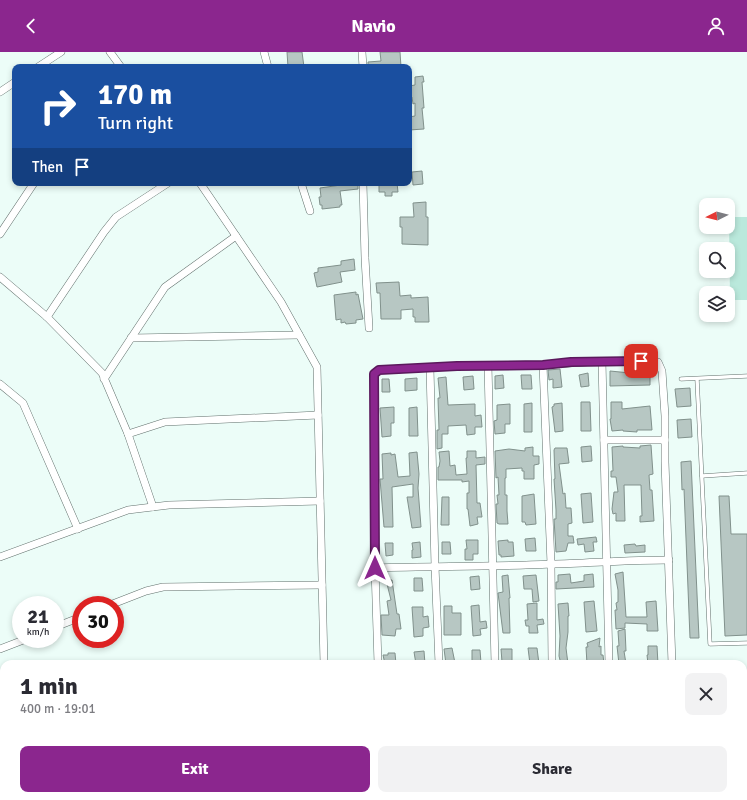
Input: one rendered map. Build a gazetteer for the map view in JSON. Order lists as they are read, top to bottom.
{
  "north": "left",
  "page": {
    "header": "Navio",
    "turn": ["170 m", "Turn right"],
    "then": "Then",
    "speed": "21 km/h",
    "limit": "30",
    "heading": ["1 min", "400 m · 19:01"],
    "buttons": ["Exit", "Share"]
  }
}
